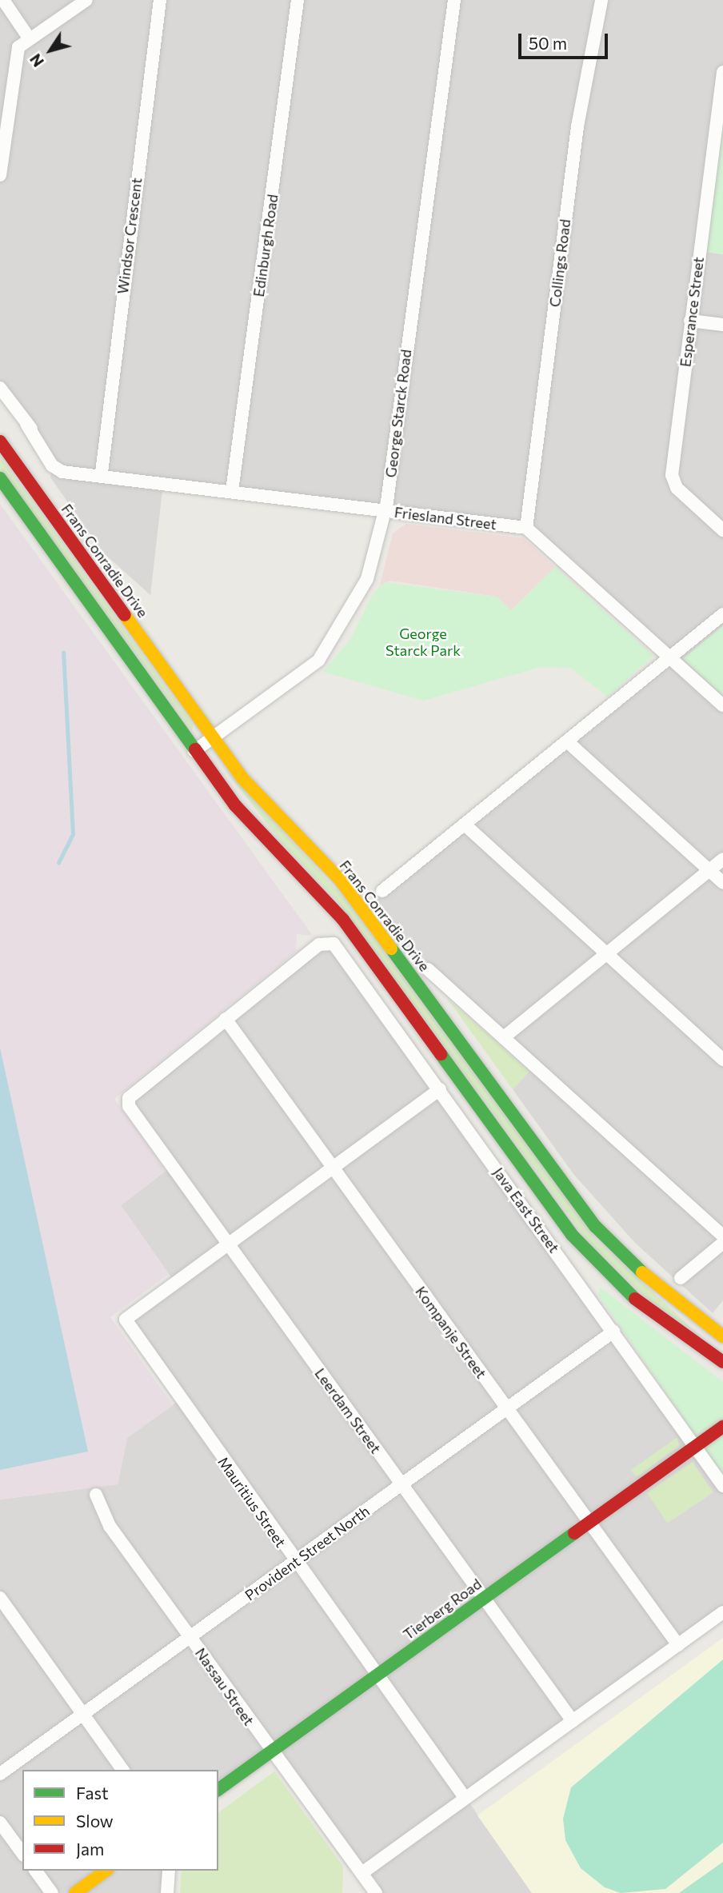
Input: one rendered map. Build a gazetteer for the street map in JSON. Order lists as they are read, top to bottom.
{
  "streets": {
    "main road": ["Frans Conradie Drive", "Tierberg Road"],
    "street": [
      "Windsor Crescent",
      "Edinburgh Road",
      "Collings Road",
      "Esperance Street",
      "George Starck Road",
      "Friesland Street",
      "Java East Street",
      "Kompanje Street",
      "Leerdam Street",
      "Mauritius Street",
      "Provident Street North",
      "Nassau Street"
    ]
  },
  "crossings": [
    ["Windsor Crescent", "Friesland Street"],
    ["Edinburgh Road", "Friesland Street"],
    ["Collings Road", "Friesland Street"],
    ["George Starck Road", "Friesland Street"],
    ["George Starck Road", "Frans Conradie Drive"],
    ["Java East Street", "Kompanje Street"],
    ["Java East Street", "Leerdam Street"],
    ["Java East Street", "Provident Street North"],
    ["Java East Street", "Tierberg Road"],
    ["Kompanje Street", "Leerdam Street"],
    ["Kompanje Street", "Provident Street North"],
    ["Kompanje Street", "Tierberg Road"],
    ["Leerdam Street", "Mauritius Street"],
    ["Leerdam Street", "Provident Street North"],
    ["Leerdam Street", "Tierberg Road"],
    ["Mauritius Street", "Provident Street North"],
    ["Mauritius Street", "Tierberg Road"],
    ["Provident Street North", "Nassau Street"],
    ["Tierberg Road", "Nassau Street"]
  ],
  "parks": ["George Starck Park"],
  "legend": ["Fast", "Slow", "Jam"],
  "scale_bar": "50 m",
  "north": "bottom left"
}
